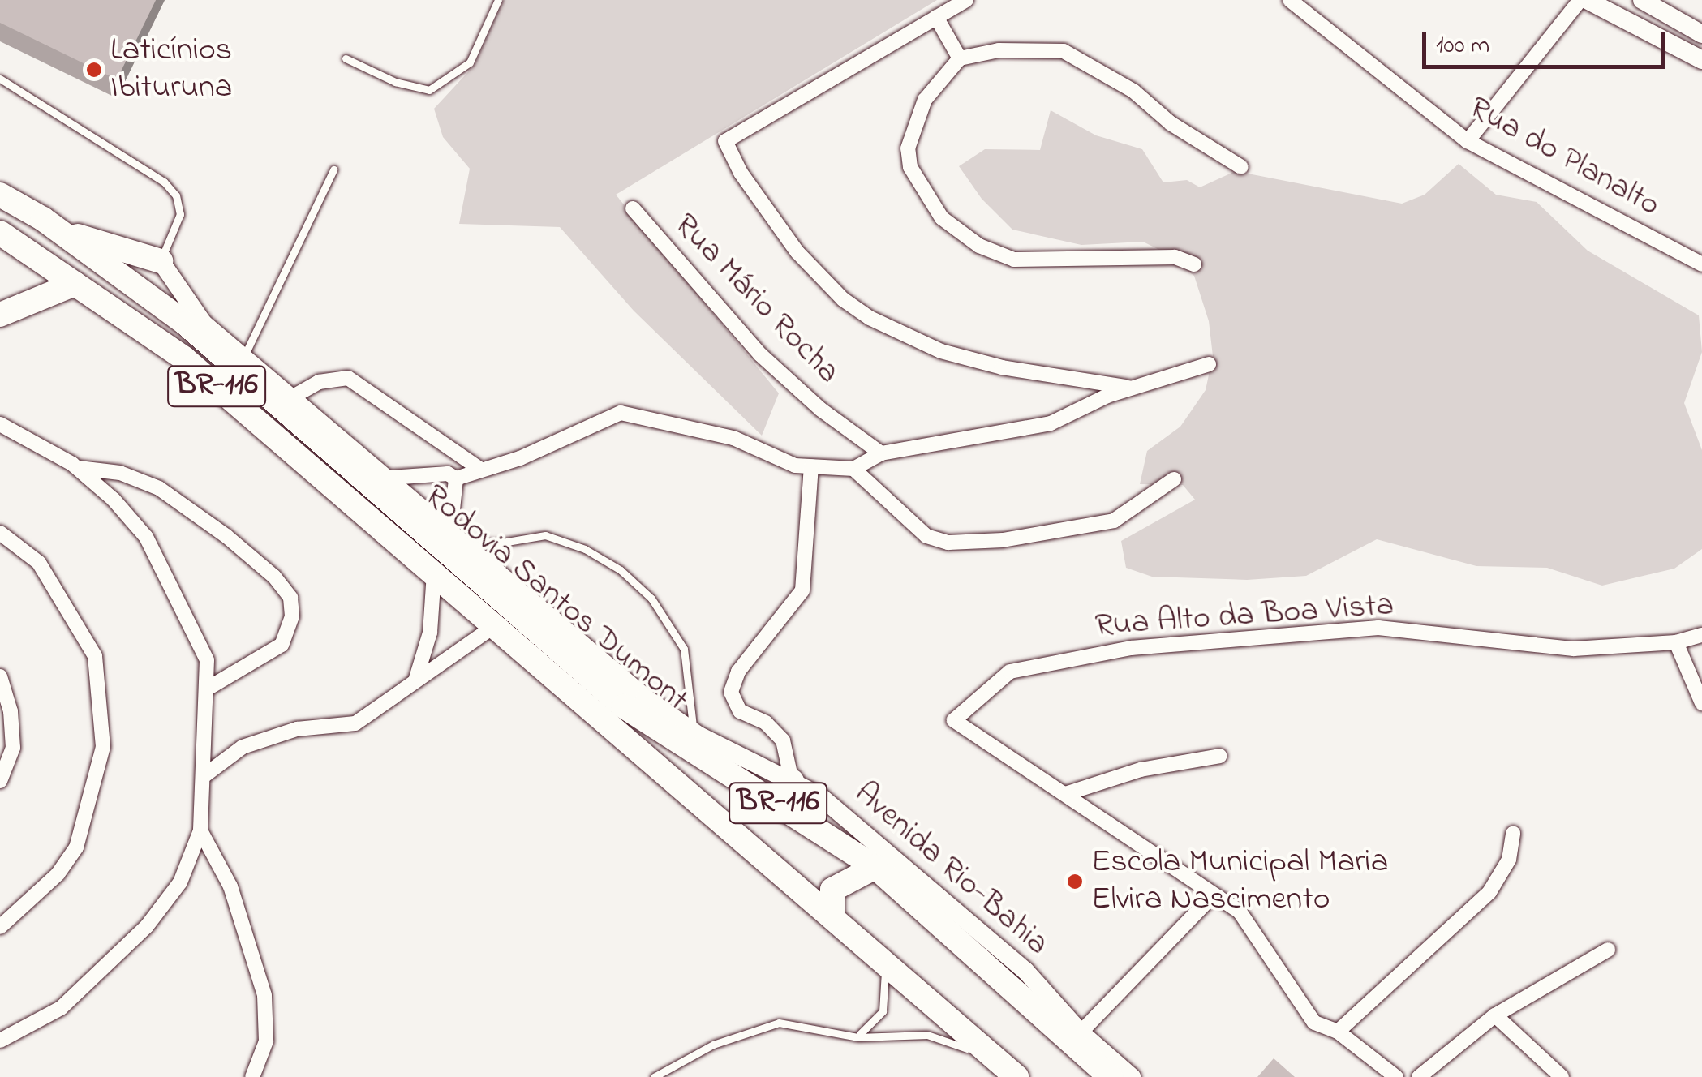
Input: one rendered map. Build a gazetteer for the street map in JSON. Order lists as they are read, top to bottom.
{
  "streets": {
    "highway": ["BR-116", "Rodovia Santos Dumont"],
    "street": [
      "Rua do Planalto",
      "Rua Mário Rocha",
      "Rua Alto da Boa Vista",
      "Avenida Rio-Bahia"
    ]
  },
  "crossings": [
    ["Rodovia Santos Dumont", "Avenida Rio-Bahia"]
  ],
  "places": ["Laticínios Ibituruna", "Escola Municipal Maria Elvira Nascimento"],
  "scale_bar": "100 m"
}
